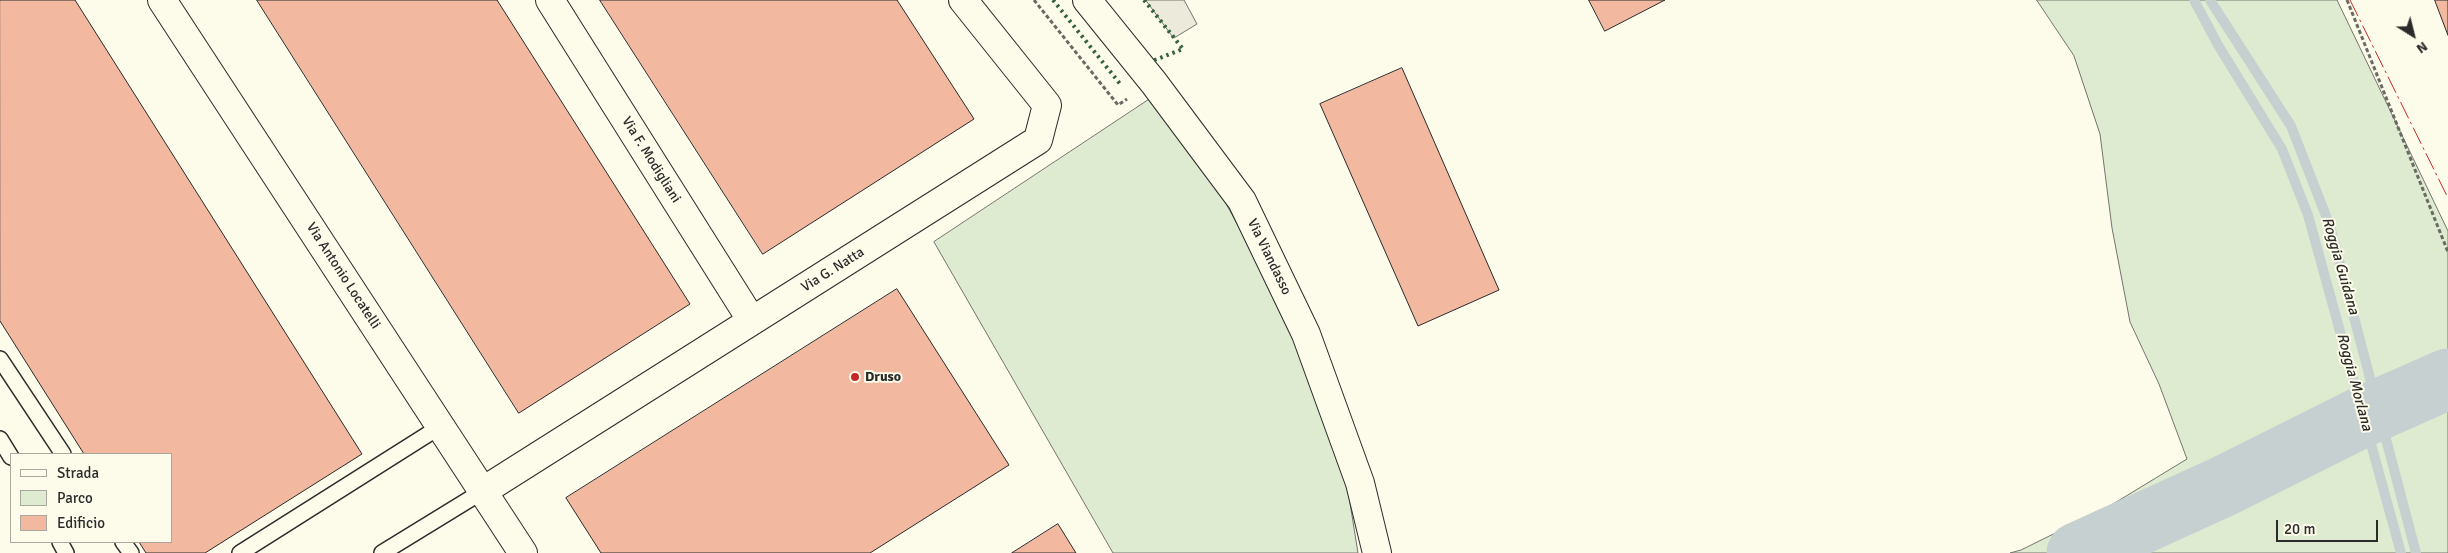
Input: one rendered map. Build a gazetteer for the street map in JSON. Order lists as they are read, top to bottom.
{
  "streets": {
    "street": [
      "Via F. Modigliani",
      "Via Viandasso",
      "Via G. Natta",
      "Via Antonio Locatelli"
    ]
  },
  "crossings": [
    ["Via F. Modigliani", "Via G. Natta"],
    ["Via G. Natta", "Via Antonio Locatelli"]
  ],
  "water": ["Roggia Guidana", "Roggia Morlana"],
  "places": ["Druso"],
  "legend": ["Strada", "Parco", "Edificio"],
  "scale_bar": "20 m",
  "north": "bottom right"
}
